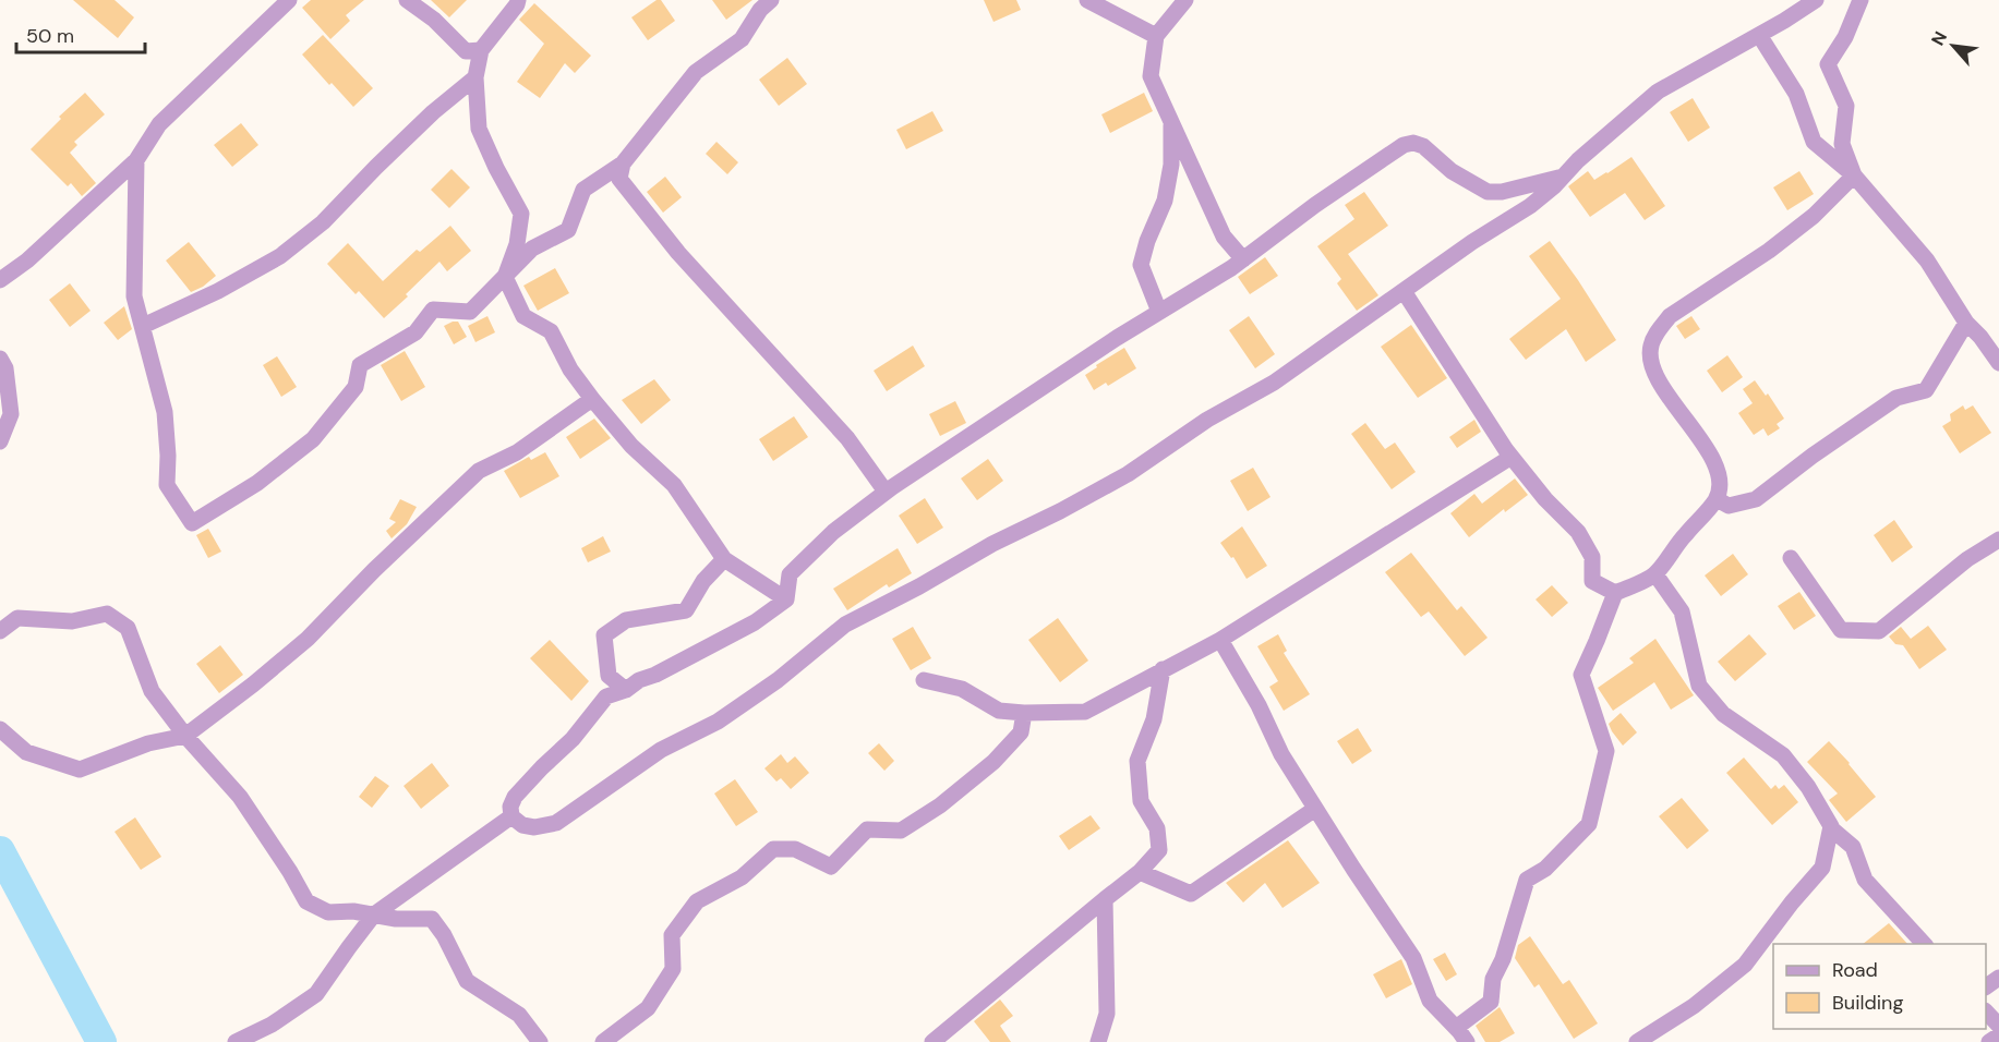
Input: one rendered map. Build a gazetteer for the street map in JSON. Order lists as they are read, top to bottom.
{
  "legend": ["Road", "Building"],
  "scale_bar": "50 m",
  "north": "top left"
}
